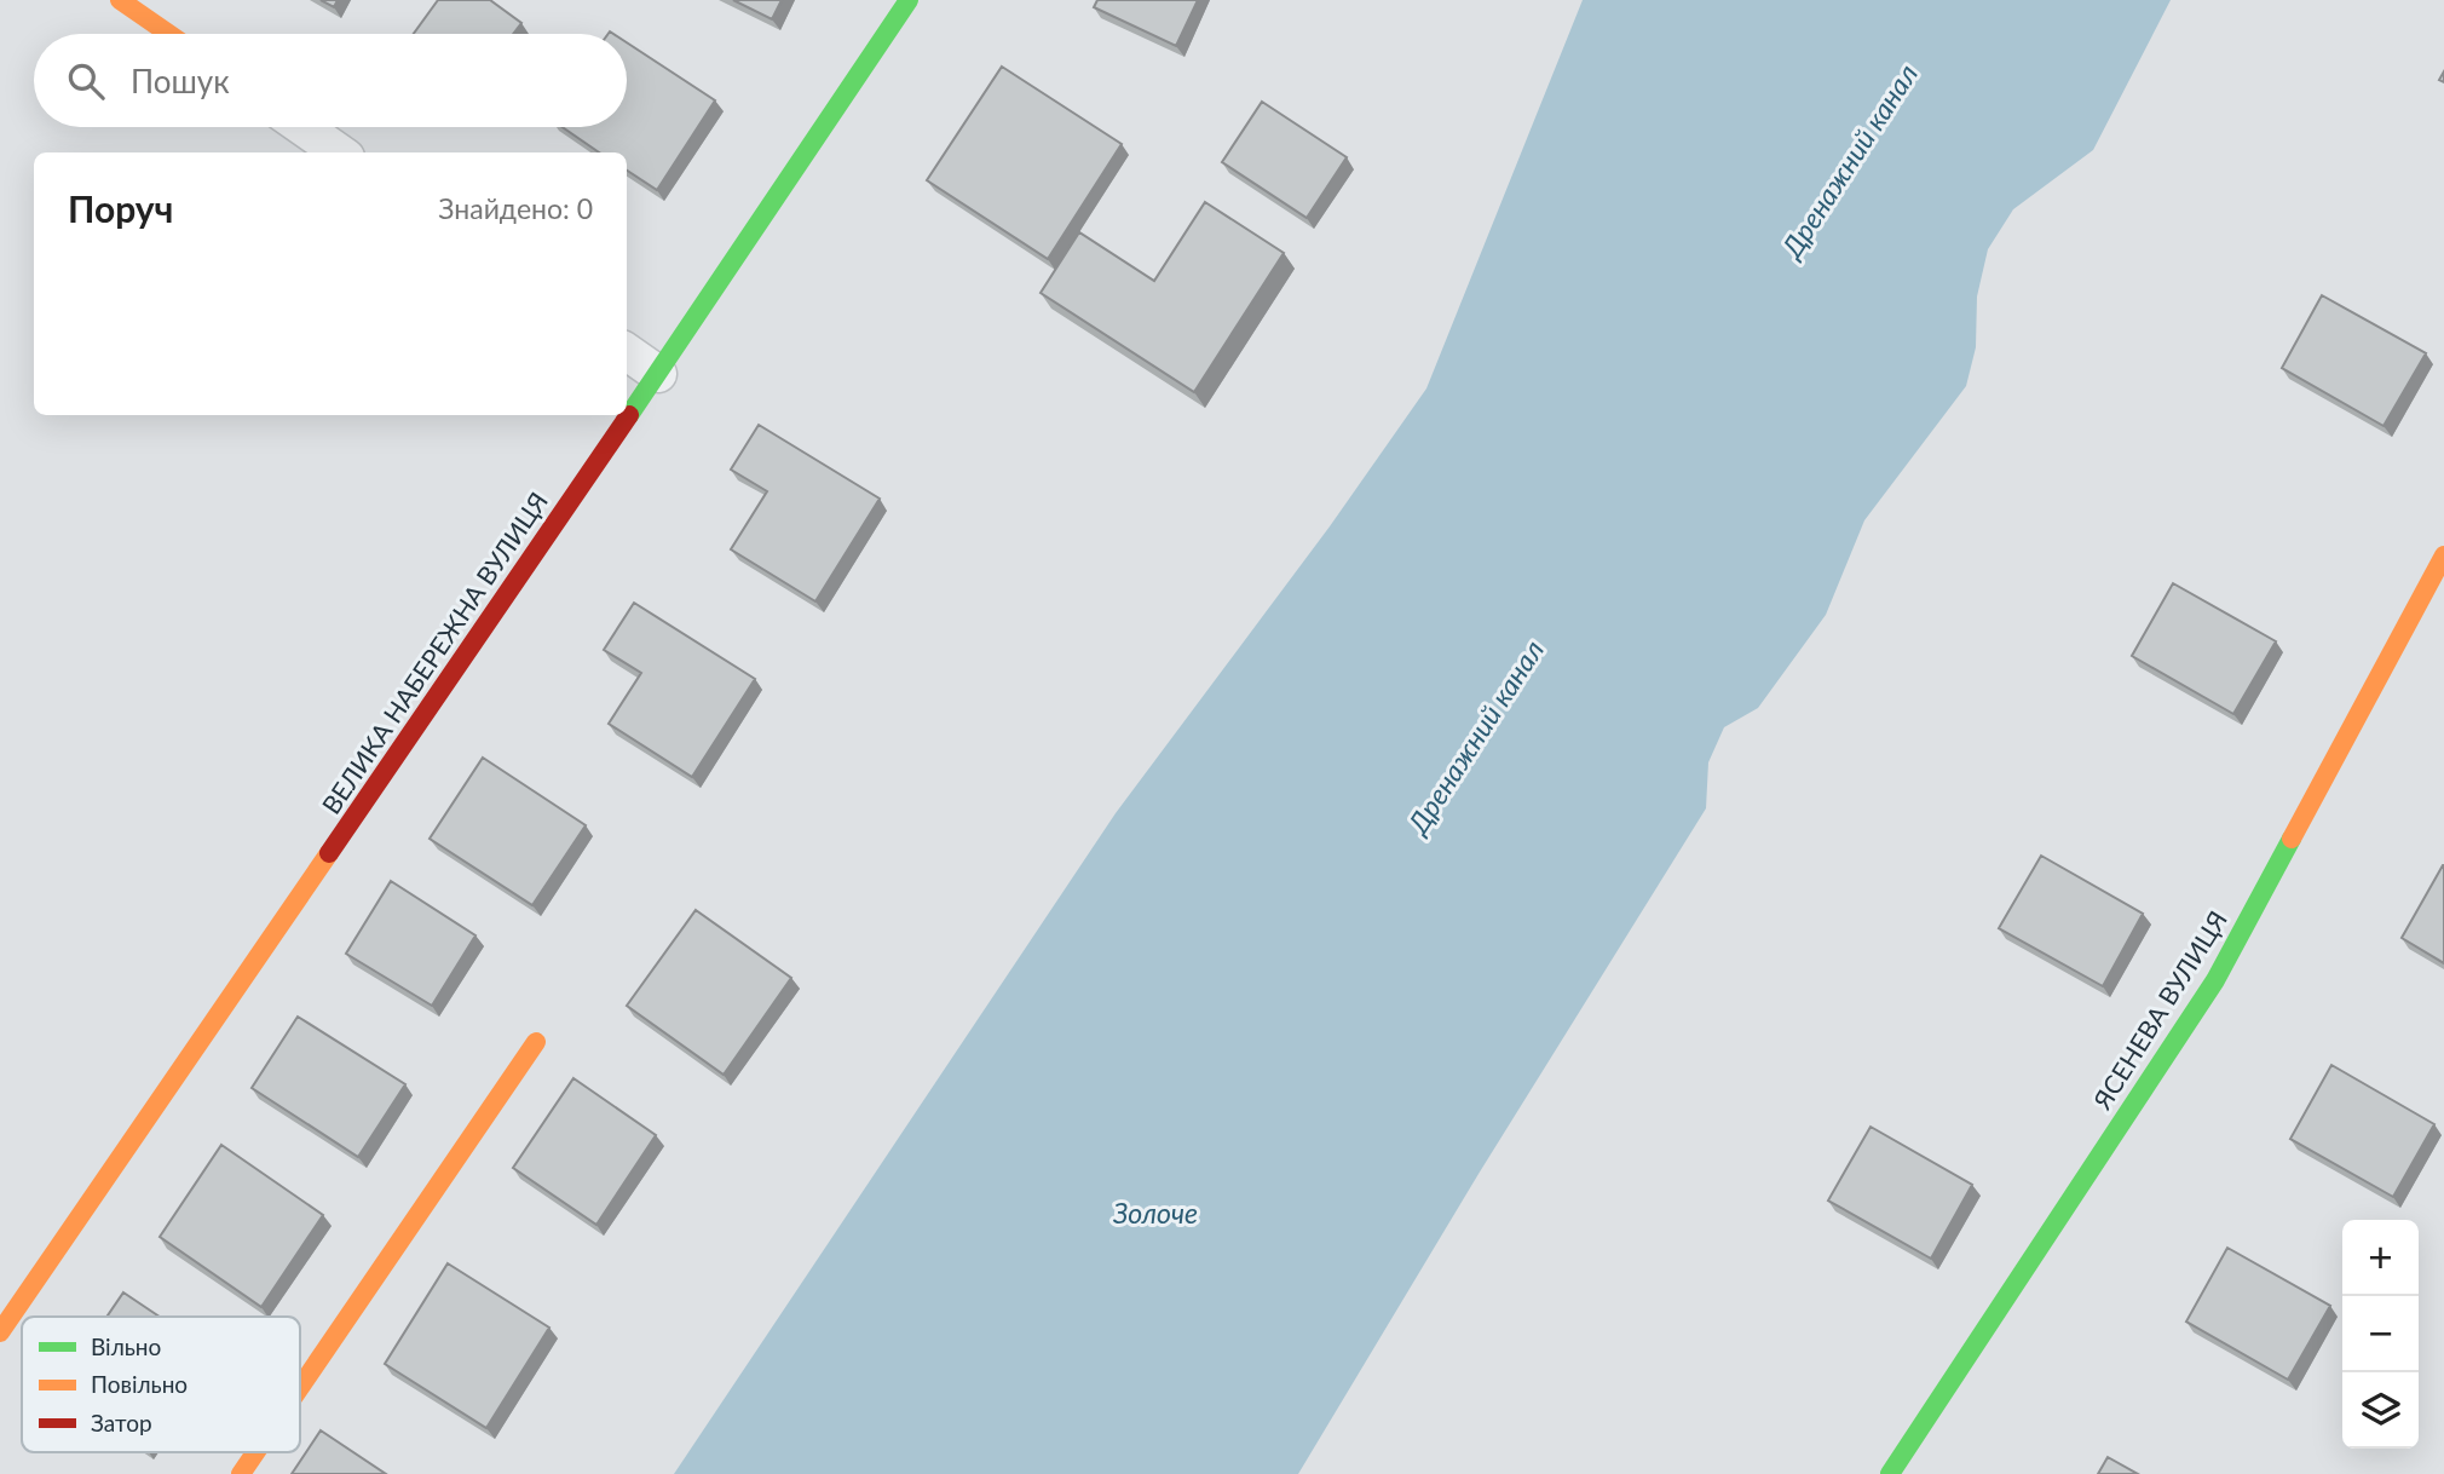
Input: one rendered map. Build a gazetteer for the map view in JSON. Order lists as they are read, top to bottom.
{
  "streets": {
    "street": ["ВЕЛИКА НАБЕРЕЖНА ВУЛИЦЯ", "ЯСЕНЕВА ВУЛИЦЯ"]
  },
  "water": ["Дренажний канал", "Золоче"],
  "legend": ["Вільно", "Повільно", "Затор"],
  "page": {
    "search": "Пошук",
    "heading": ["Поруч", "Знайдено: 0"],
    "map_buttons": ["+", "−"]
  }
}
